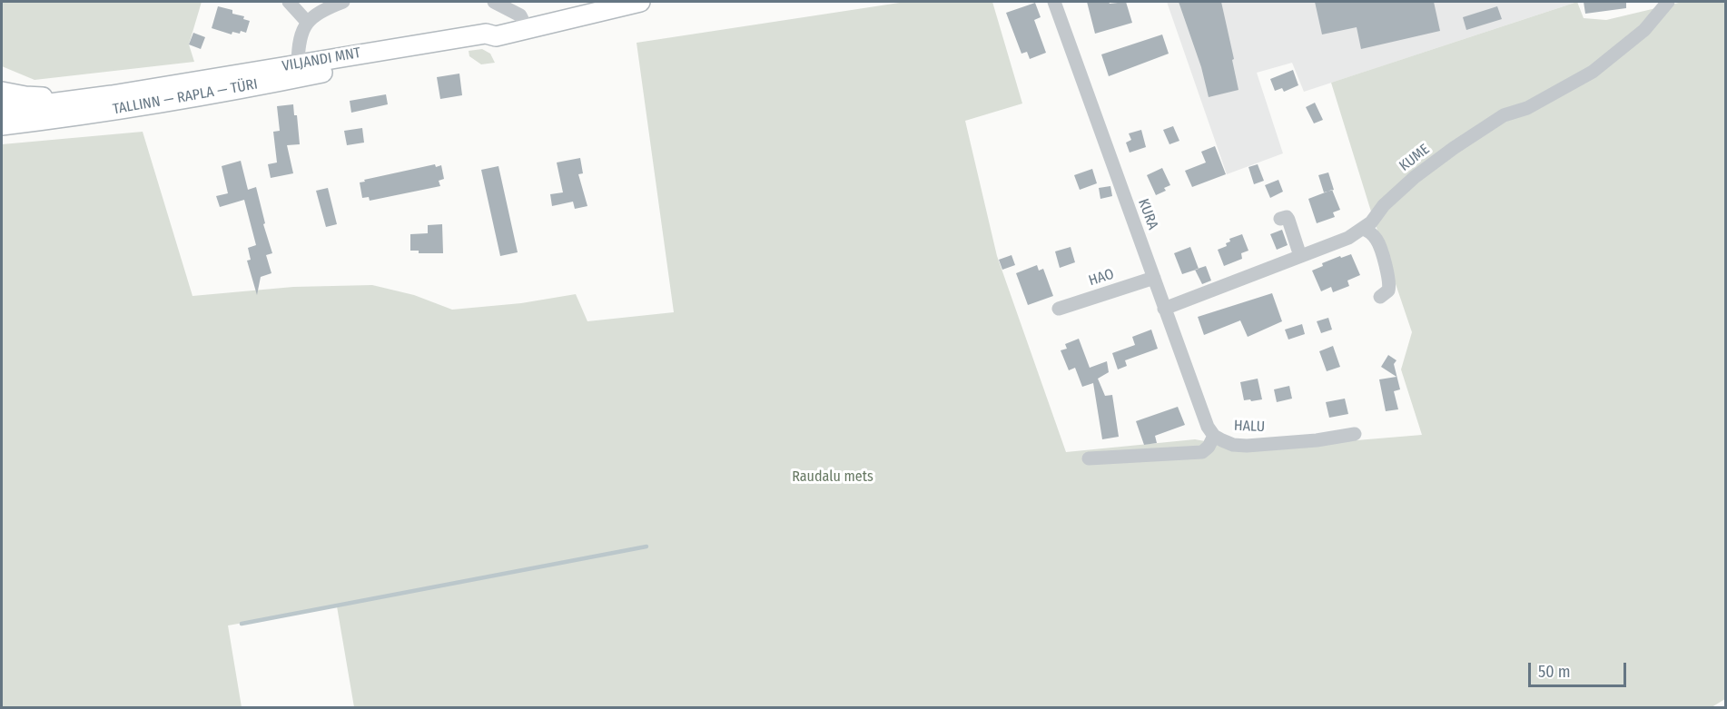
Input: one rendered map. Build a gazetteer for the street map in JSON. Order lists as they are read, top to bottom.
{
  "streets": {
    "main road": ["VILJANDI MNT", "TALLINN — RAPLA — TÜRI"],
    "street": [
      "KUME",
      "KURA",
      "HAO",
      "HALU"
    ]
  },
  "crossings": [
    ["VILJANDI MNT", "TALLINN — RAPLA — TÜRI"],
    ["KUME", "KURA"],
    ["KURA", "HAO"],
    ["KURA", "HALU"]
  ],
  "parks": ["Raudalu mets"],
  "scale_bar": "50 m"
}
